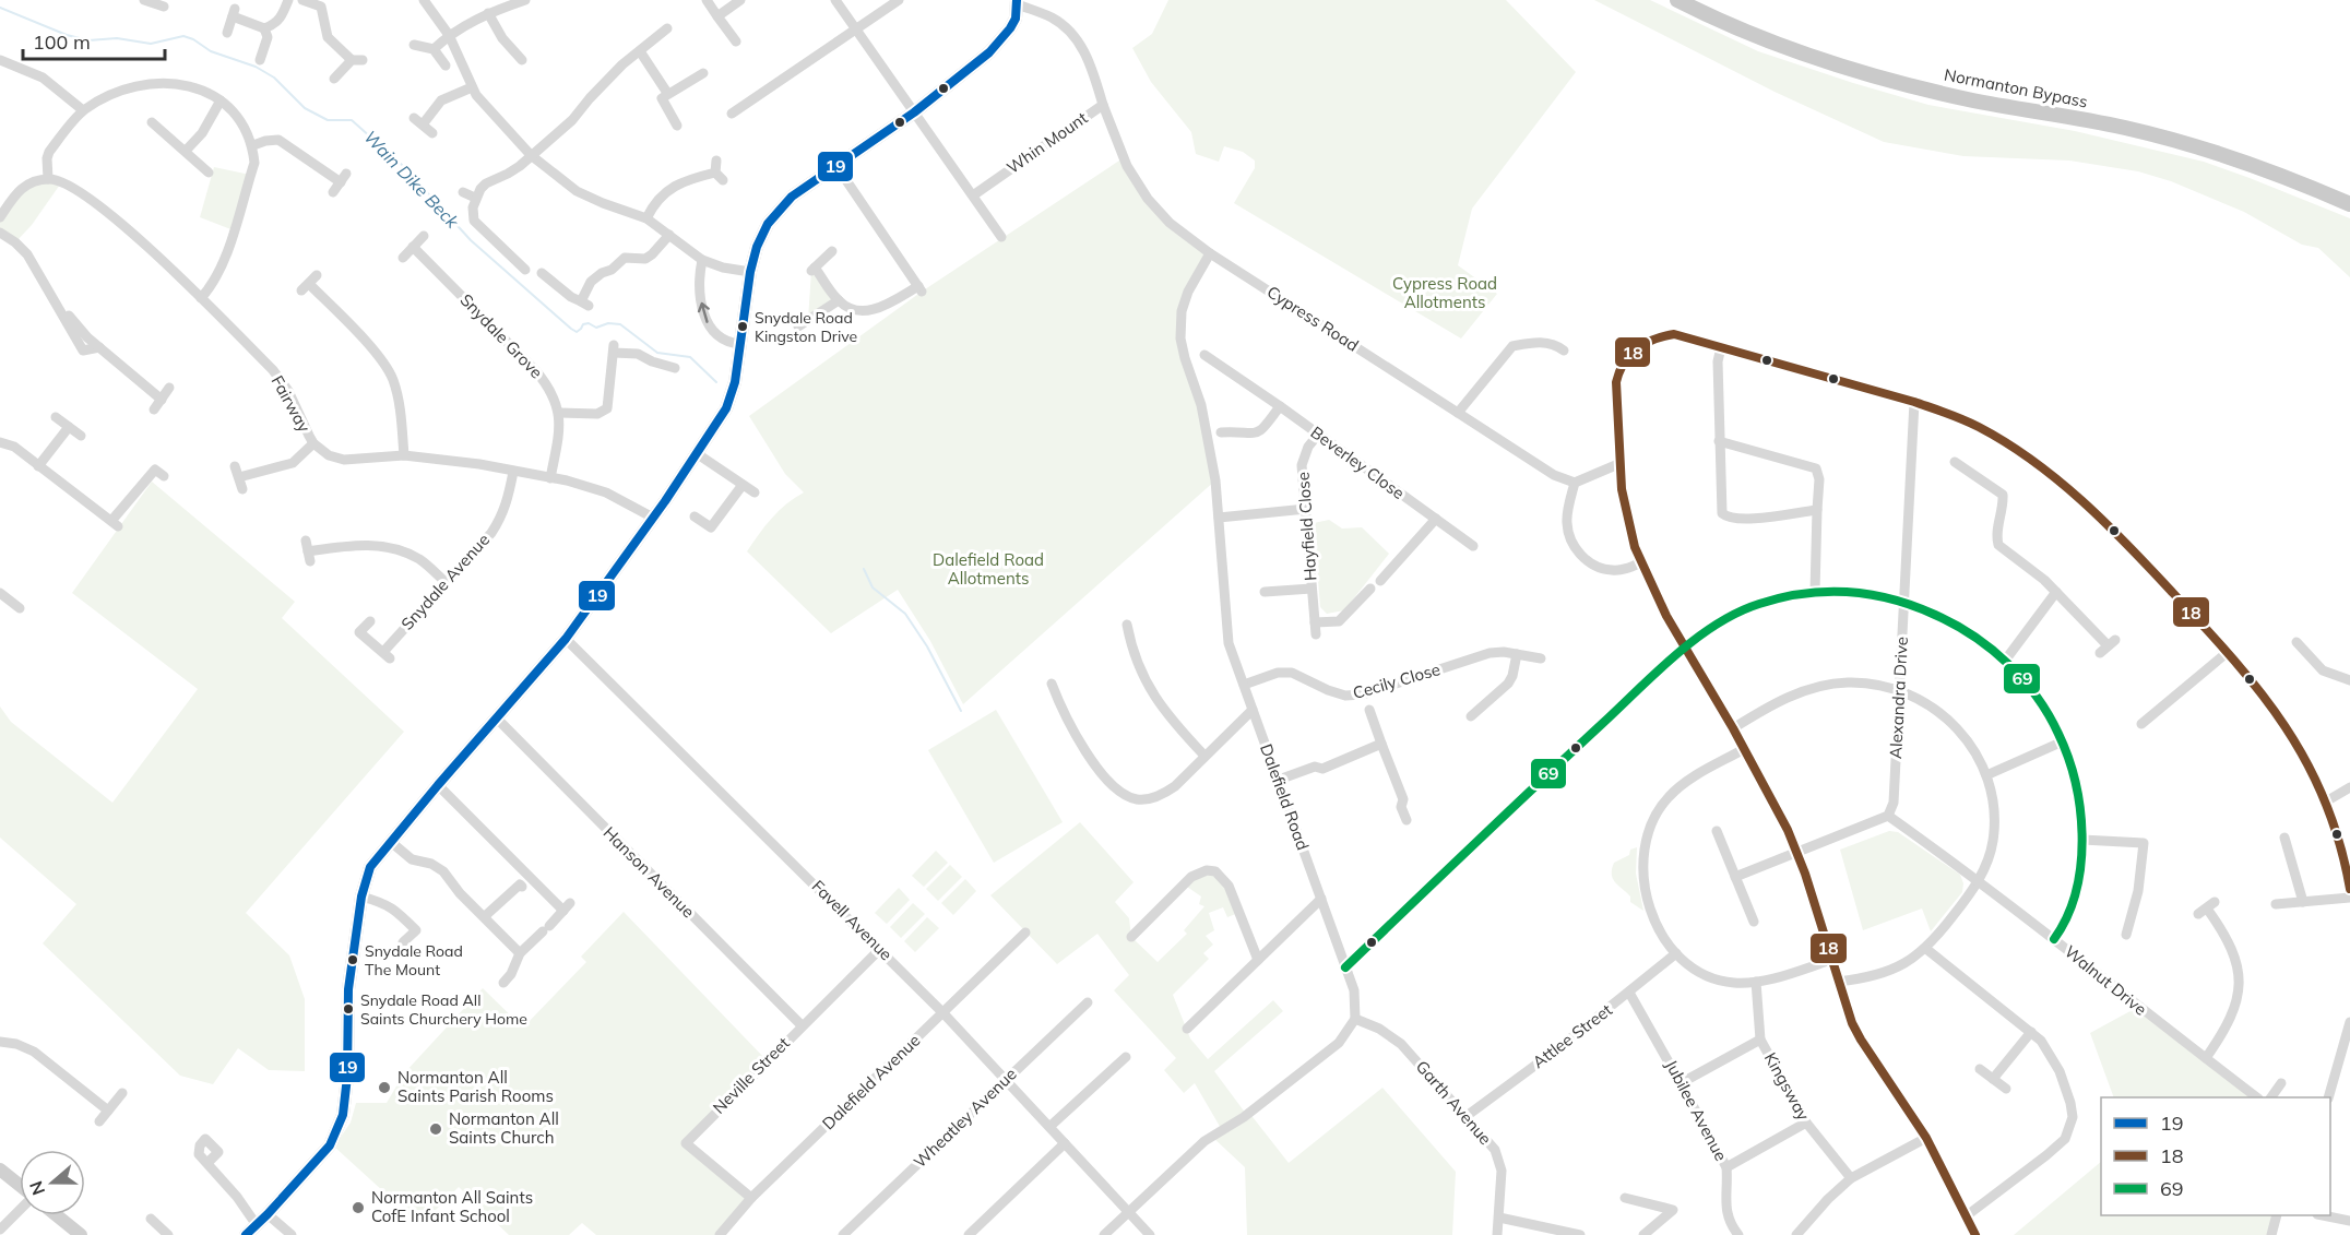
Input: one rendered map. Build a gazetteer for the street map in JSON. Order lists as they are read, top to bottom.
{
  "streets": {
    "main road": ["Normanton Bypass"],
    "street": [
      "Whin Mount",
      "Cypress Road",
      "Snydale Grove",
      "Fairway",
      "Beverley Close",
      "Hayfield Close",
      "Snydale Avenue",
      "Cecily Close",
      "Alexandra Drive",
      "Dalefield Road",
      "Hanson Avenue",
      "Favell Avenue",
      "Walnut Drive",
      "Attlee Street",
      "Neville Street",
      "Dalefield Avenue",
      "Kingsway",
      "Garth Avenue",
      "Jubilee Avenue",
      "Wheatley Avenue"
    ]
  },
  "crossings": [
    ["Whin Mount", "Cypress Road"],
    ["Cypress Road", "Dalefield Road"],
    ["Snydale Grove", "Fairway"],
    ["Fairway", "Snydale Avenue"],
    ["Beverley Close", "Hayfield Close"],
    ["Cecily Close", "Dalefield Road"],
    ["Alexandra Drive", "Walnut Drive"],
    ["Dalefield Road", "Garth Avenue"],
    ["Hanson Avenue", "Neville Street"],
    ["Favell Avenue", "Neville Street"],
    ["Favell Avenue", "Dalefield Avenue"],
    ["Favell Avenue", "Wheatley Avenue"],
    ["Attlee Street", "Garth Avenue"],
    ["Attlee Street", "Jubilee Avenue"],
    ["Neville Street", "Dalefield Avenue"]
  ],
  "water": ["Wain Dike Beck"],
  "parks": ["Cypress Road Allotments", "Dalefield Road Allotments"],
  "places": [
    "Snydale Road Kingston Drive",
    "Snydale Road The Mount",
    "Snydale Road All Saints Churchery Home",
    "Normanton All Saints Parish Rooms",
    "Normanton All Saints Church",
    "Normanton All Saints CofE Infant School"
  ],
  "lines": ["transit line 19", "transit line 18", "transit line 69"],
  "legend": ["19", "18", "69"],
  "scale_bar": "100 m",
  "north": "left"
}
